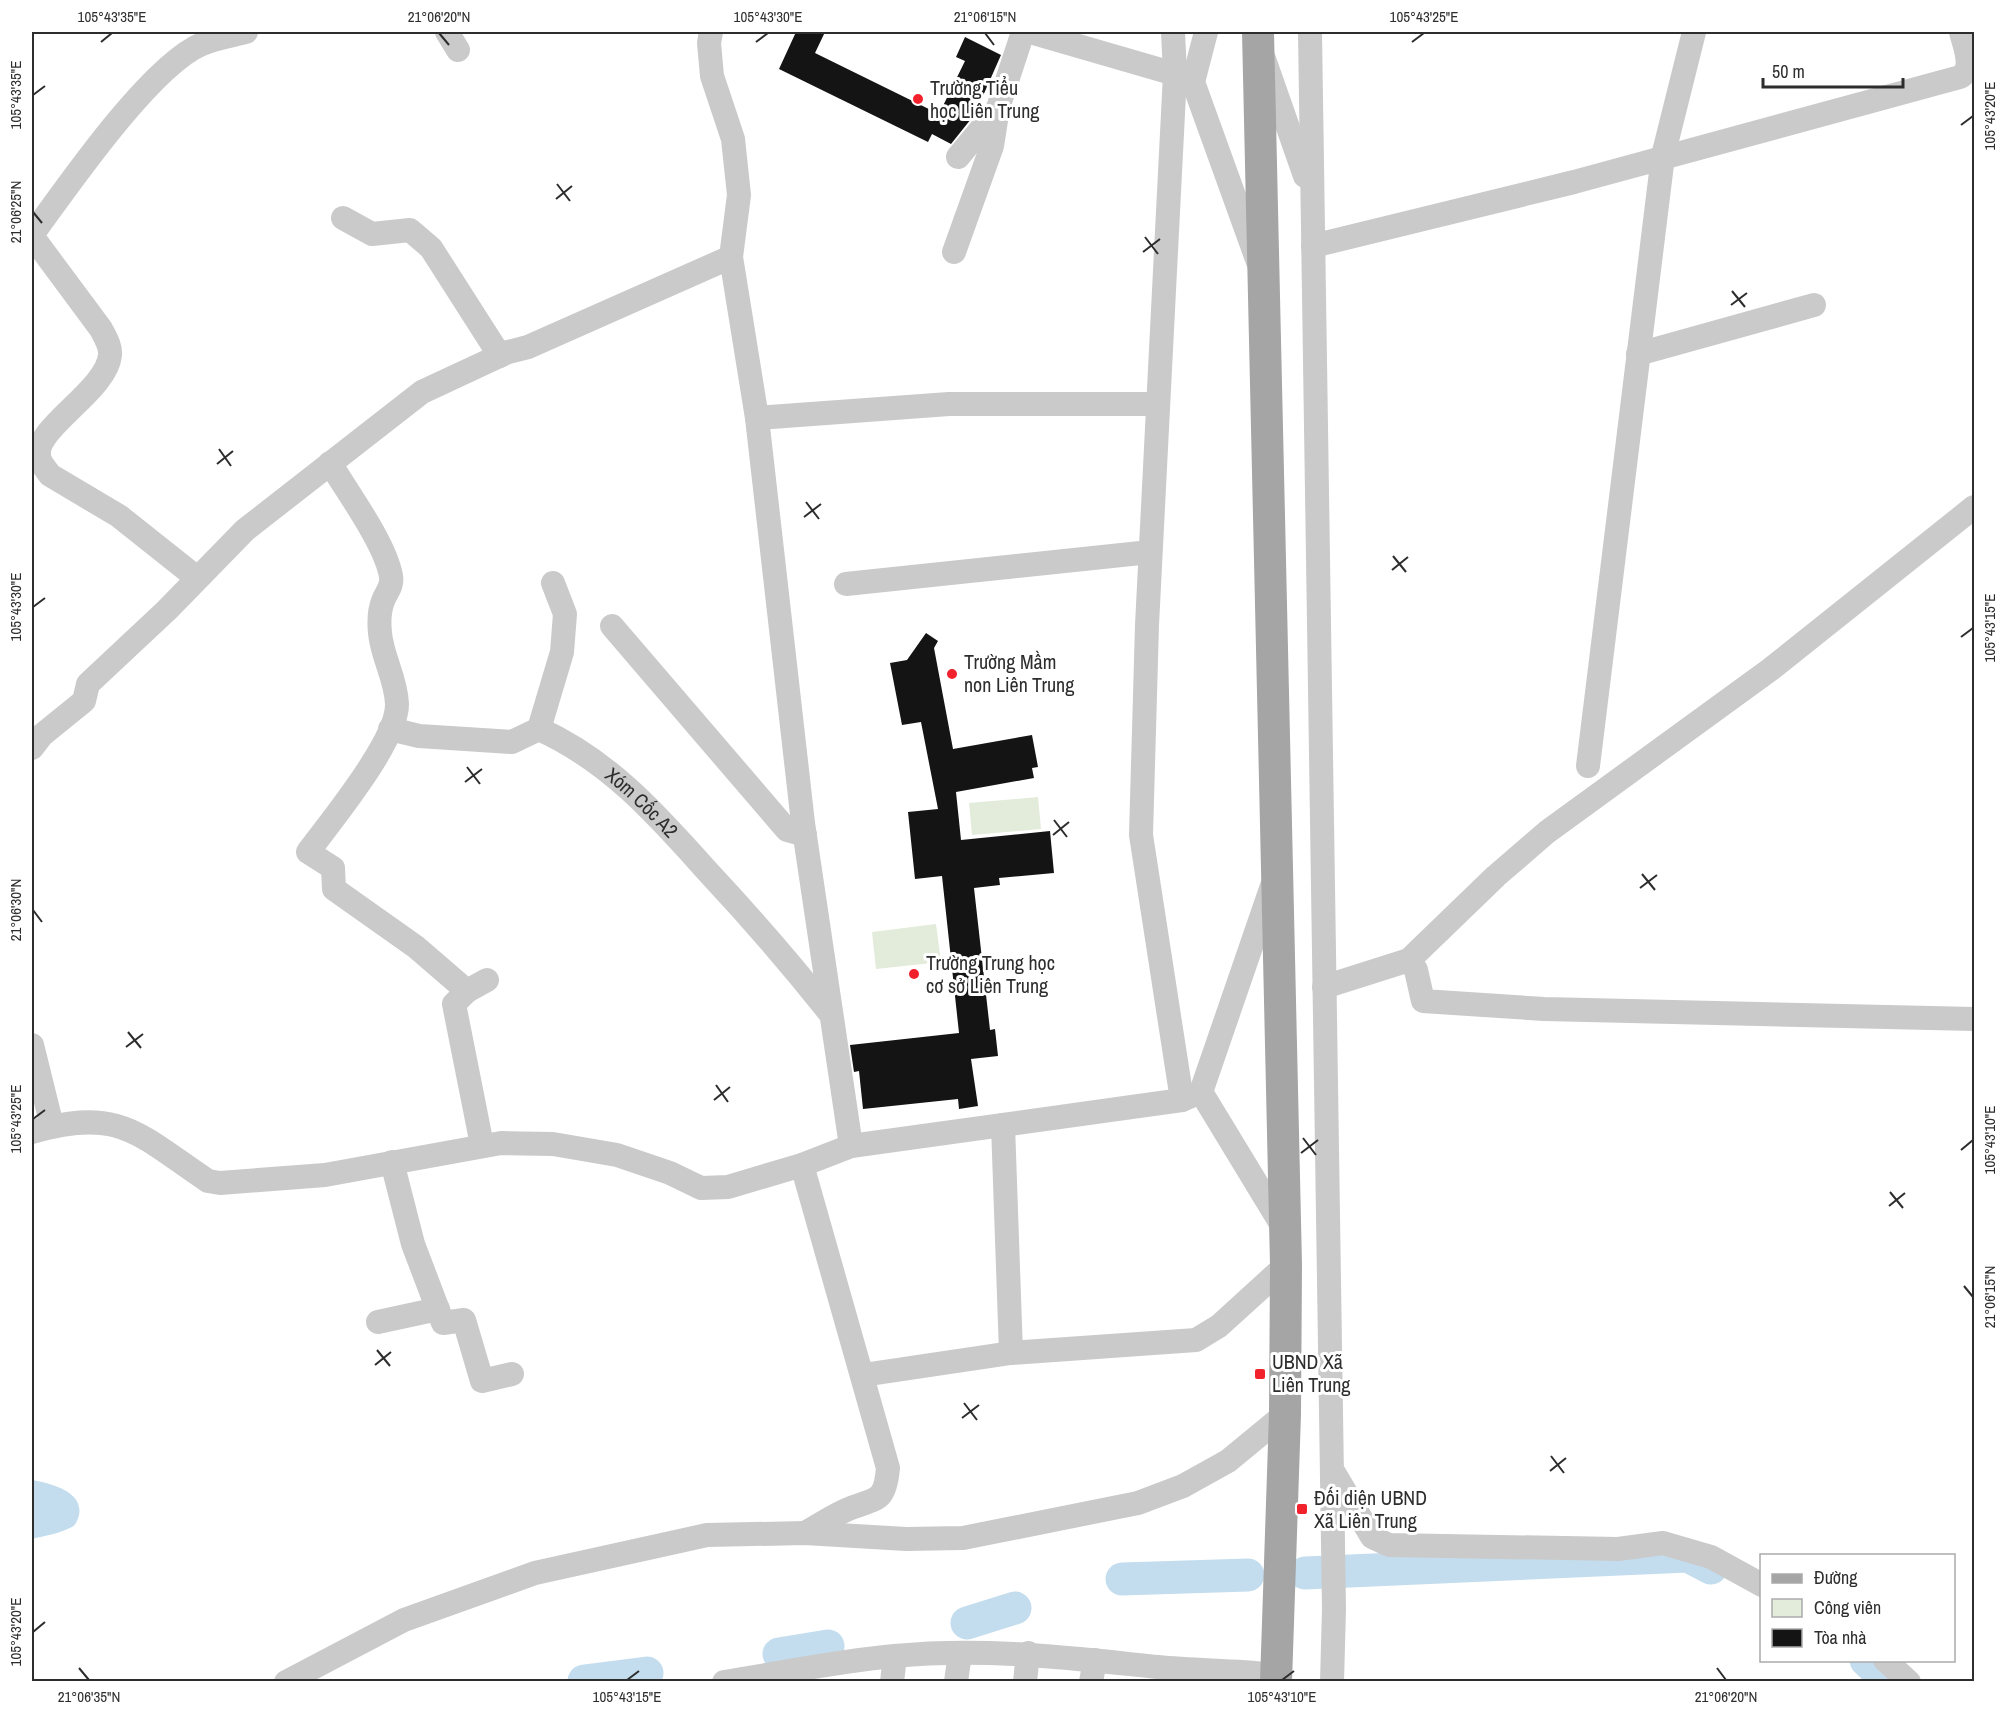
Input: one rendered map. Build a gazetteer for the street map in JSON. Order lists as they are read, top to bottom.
{
  "streets": {
    "street": ["Xóm Cốc A2"]
  },
  "places": {
    "other": ["Trường Tiểu học Liên Trung", "Trường Mầm non Liên Trung", "Trường Trung học cơ sở Liên Trung"],
    "transit": ["UBND Xã Liên Trung", "Đối diện UBND Xã Liên Trung"]
  },
  "legend": ["Đường", "Công viên", "Tòa nhà"],
  "scale_bar": "50 m",
  "coordinates": [
    "105°43'35\"E",
    "21°06'20\"N",
    "105°43'30\"E",
    "21°06'15\"N",
    "105°43'25\"E",
    "105°43'20\"E",
    "21°06'25\"N",
    "105°43'15\"E",
    "21°06'30\"N",
    "105°43'10\"E",
    "21°06'35\"N"
  ]
}
